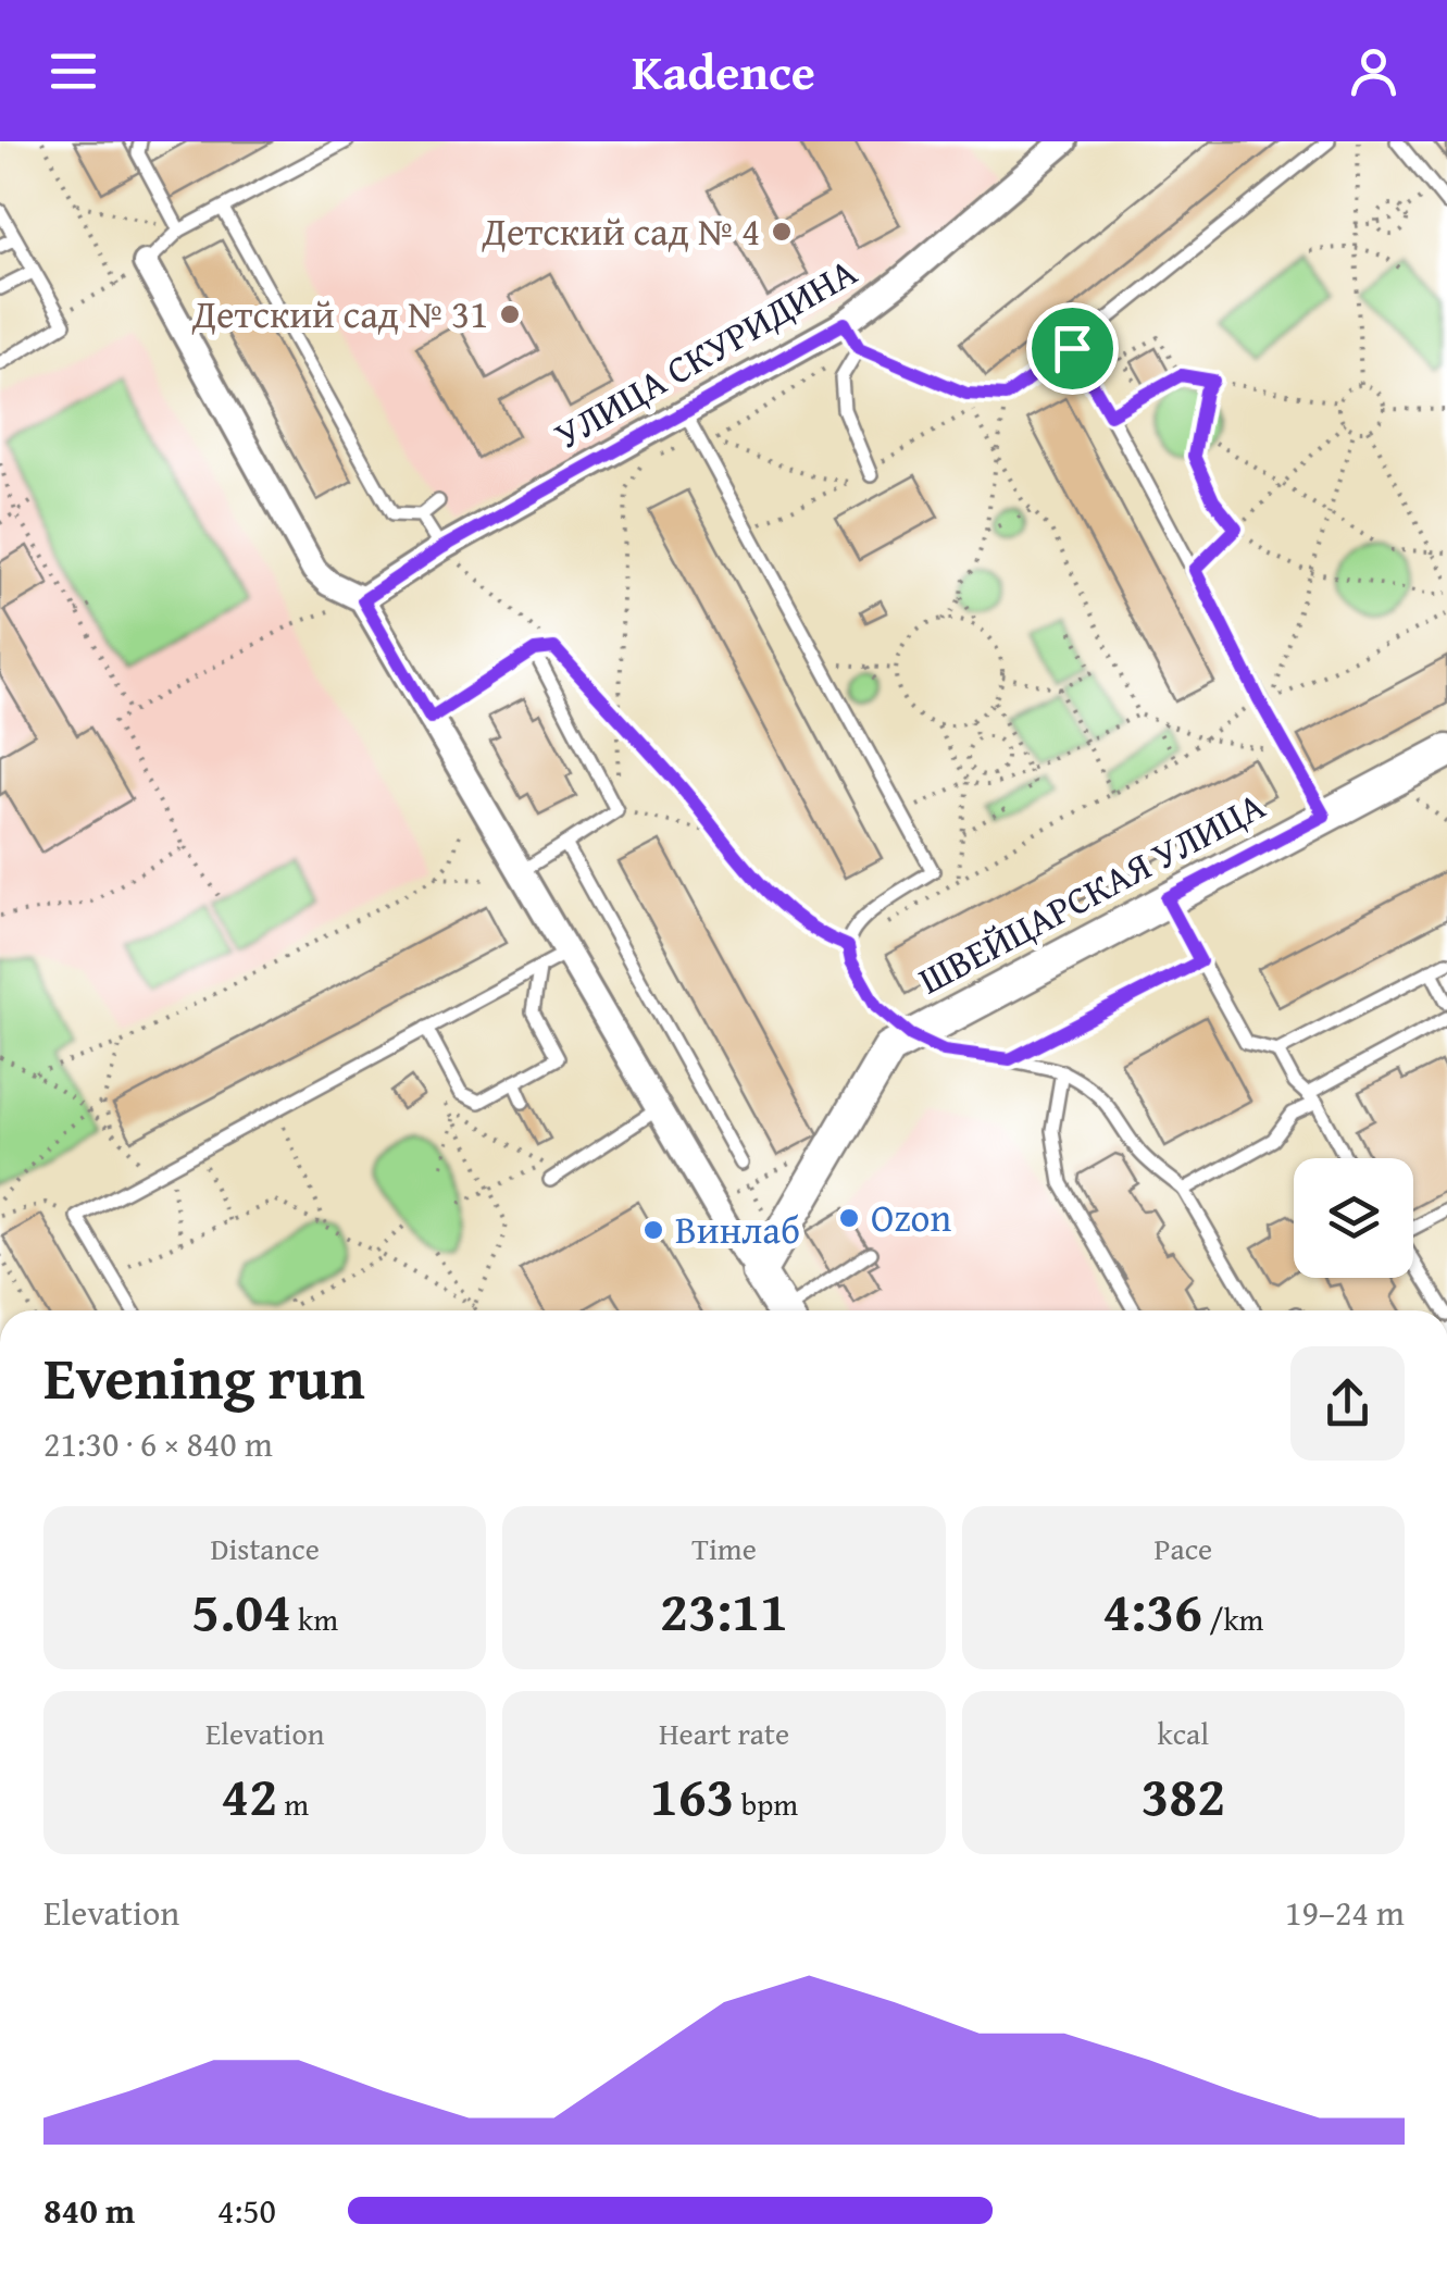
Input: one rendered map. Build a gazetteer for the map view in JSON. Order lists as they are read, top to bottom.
{
  "streets": {
    "street": ["УЛИЦА СКУРИДИНА", "ШВЕЙЦАРСКАЯ УЛИЦА"]
  },
  "places": [
    "Детский сад № 4",
    "Детский сад № 31",
    "Ozon",
    "Винлаб"
  ],
  "page": {
    "header": "Kadence",
    "heading": ["Evening run", "21:30 · 6 × 840 m"],
    "stats": [
      ["Distance", "5.04 km"],
      ["Time", "23:11"],
      ["Pace", "4:36 /km"],
      ["Elevation", "42 m"],
      ["Heart rate", "163 bpm"],
      ["kcal", "382"]
    ],
    "chart": ["Elevation", "19–24 m"],
    "list": [
      {
        "name": "840 m",
        "note": "4:50"
      }
    ]
  }
}
